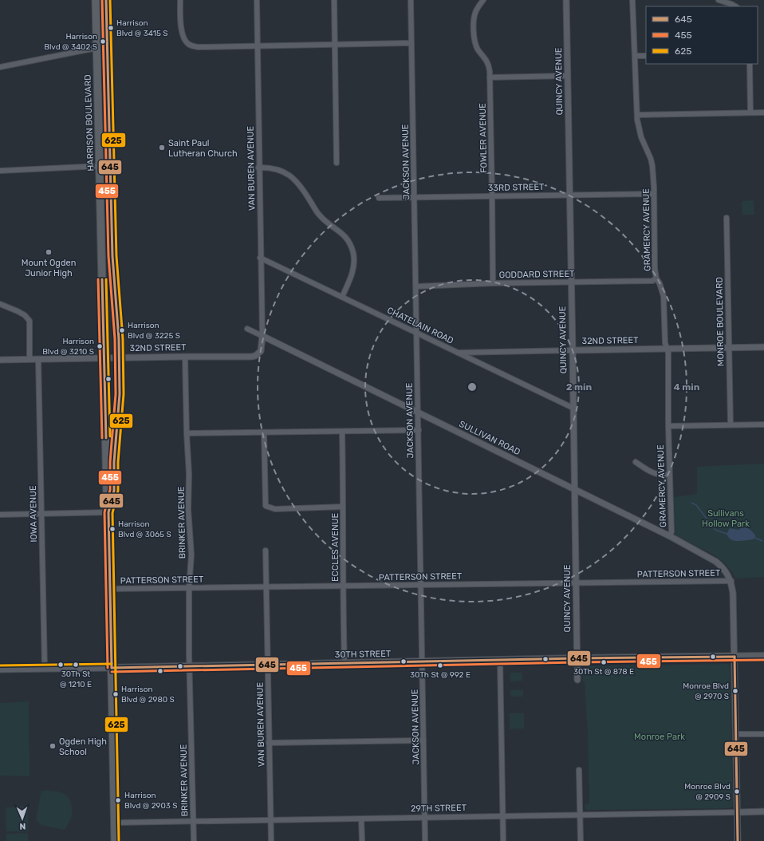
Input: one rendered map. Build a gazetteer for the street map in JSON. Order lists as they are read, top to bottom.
{
  "streets": {
    "main road": ["HARRISON BOULEVARD", "30TH STREET"],
    "street": [
      "QUINCY AVENUE",
      "FOWLER AVENUE",
      "JACKSON AVENUE",
      "VAN BUREN AVENUE",
      "33RD STREET",
      "GRAMERCY AVENUE",
      "GODDARD STREET",
      "MONROE BOULEVARD",
      "CHATELAIN ROAD",
      "32ND STREET",
      "SULLIVAN ROAD",
      "IOWA AVENUE",
      "BRINKER AVENUE",
      "ECCLES AVENUE",
      "PATTERSON STREET",
      "29TH STREET"
    ]
  },
  "crossings": [
    ["QUINCY AVENUE", "33RD STREET"],
    ["QUINCY AVENUE", "GODDARD STREET"],
    ["QUINCY AVENUE", "CHATELAIN ROAD"],
    ["QUINCY AVENUE", "32ND STREET"],
    ["QUINCY AVENUE", "SULLIVAN ROAD"],
    ["QUINCY AVENUE", "PATTERSON STREET"],
    ["QUINCY AVENUE", "30TH STREET"],
    ["HARRISON BOULEVARD", "32ND STREET"],
    ["HARRISON BOULEVARD", "PATTERSON STREET"],
    ["HARRISON BOULEVARD", "30TH STREET"],
    ["HARRISON BOULEVARD", "29TH STREET"],
    ["FOWLER AVENUE", "33RD STREET"],
    ["FOWLER AVENUE", "GODDARD STREET"],
    ["JACKSON AVENUE", "33RD STREET"],
    ["JACKSON AVENUE", "GODDARD STREET"],
    ["JACKSON AVENUE", "CHATELAIN ROAD"],
    ["JACKSON AVENUE", "SULLIVAN ROAD"],
    ["JACKSON AVENUE", "PATTERSON STREET"],
    ["JACKSON AVENUE", "30TH STREET"],
    ["JACKSON AVENUE", "29TH STREET"],
    ["VAN BUREN AVENUE", "CHATELAIN ROAD"],
    ["VAN BUREN AVENUE", "32ND STREET"],
    ["VAN BUREN AVENUE", "SULLIVAN ROAD"],
    ["VAN BUREN AVENUE", "PATTERSON STREET"],
    ["VAN BUREN AVENUE", "30TH STREET"],
    ["VAN BUREN AVENUE", "29TH STREET"],
    ["33RD STREET", "GRAMERCY AVENUE"],
    ["GRAMERCY AVENUE", "GODDARD STREET"],
    ["GRAMERCY AVENUE", "32ND STREET"],
    ["GRAMERCY AVENUE", "SULLIVAN ROAD"],
    ["MONROE BOULEVARD", "32ND STREET"],
    ["CHATELAIN ROAD", "32ND STREET"],
    ["32ND STREET", "SULLIVAN ROAD"],
    ["32ND STREET", "IOWA AVENUE"],
    ["32ND STREET", "BRINKER AVENUE"],
    ["SULLIVAN ROAD", "PATTERSON STREET"],
    ["IOWA AVENUE", "30TH STREET"],
    ["BRINKER AVENUE", "PATTERSON STREET"],
    ["BRINKER AVENUE", "30TH STREET"],
    ["BRINKER AVENUE", "29TH STREET"],
    ["ECCLES AVENUE", "PATTERSON STREET"],
    ["ECCLES AVENUE", "30TH STREET"]
  ],
  "parks": ["Sullivans Hollow Park", "Monroe Park"],
  "places": [
    "Harrison Blvd @ 3415 S",
    "Harrison Blvd @ 3402 S",
    "Saint Paul Lutheran Church",
    "Mount Ogden Junior High",
    "Harrison Blvd @ 3225 S",
    "Harrison Blvd @ 3210 S",
    "Harrison Blvd @ 3065 S",
    "30Th St @ 878 E",
    "30Th St @ 1210 E",
    "30Th St @ 992 E",
    "Monroe Blvd @ 2970 S",
    "Harrison Blvd @ 2980 S",
    "Ogden High School",
    "Monroe Blvd @ 2909 S",
    "Harrison Blvd @ 2903 S"
  ],
  "lines": ["transit line 645", "transit line 455", "transit line 625"],
  "legend": ["645", "455", "625"],
  "north": "bottom",
  "rings": ["2 min", "4 min"]
}
